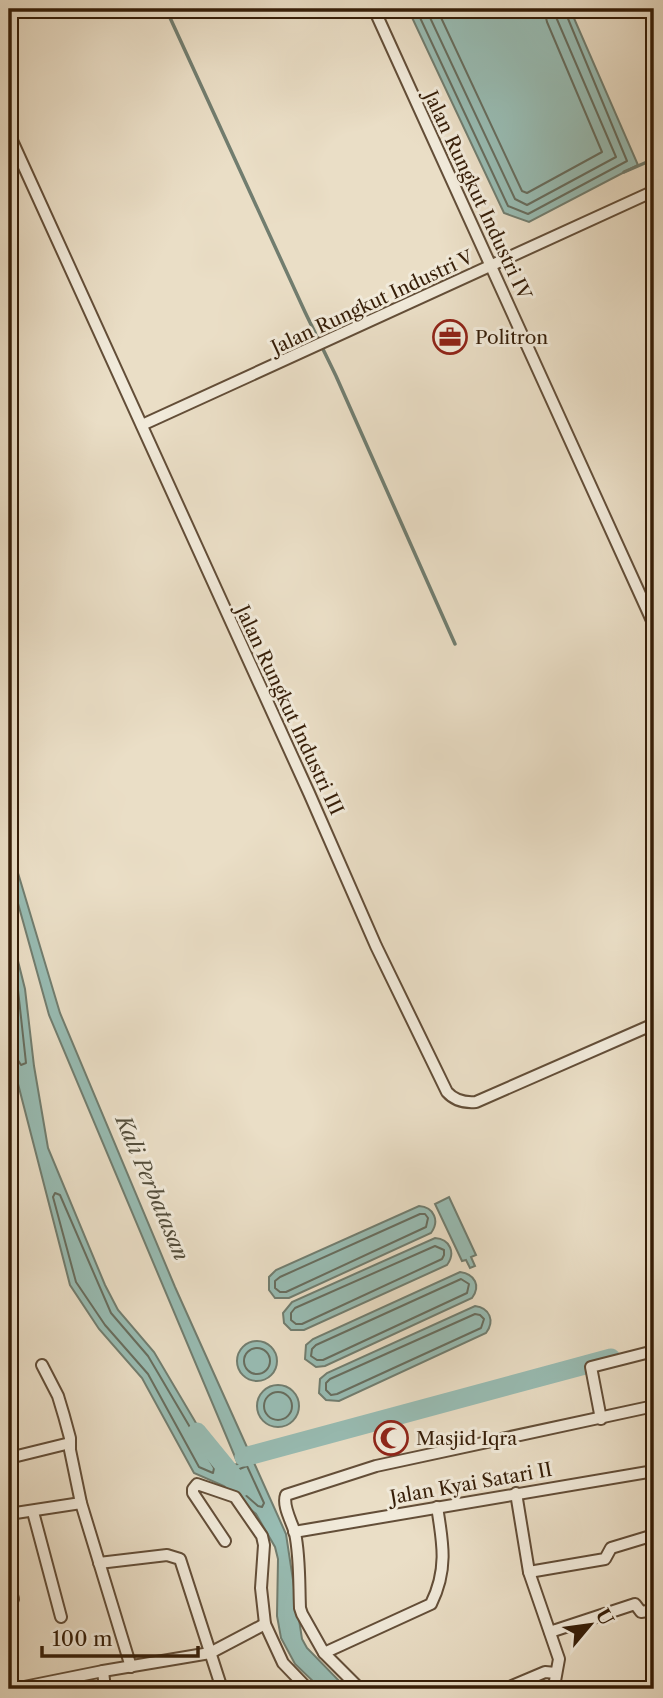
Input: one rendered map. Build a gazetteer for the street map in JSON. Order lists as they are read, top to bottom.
{
  "streets": {
    "street": [
      "Jalan Rungkut Industri IV",
      "Jalan Rungkut Industri V",
      "Jalan Rungkut Industri III",
      "Jalan Kyai Satari II"
    ]
  },
  "crossings": [
    ["Jalan Rungkut Industri IV", "Jalan Rungkut Industri V"],
    ["Jalan Rungkut Industri V", "Jalan Rungkut Industri III"]
  ],
  "water": ["Kali Perbatasan"],
  "places": {
    "office": ["Politron"],
    "mosque": ["Masjid Iqra"]
  },
  "scale_bar": "100 m",
  "north": "top right"
}
